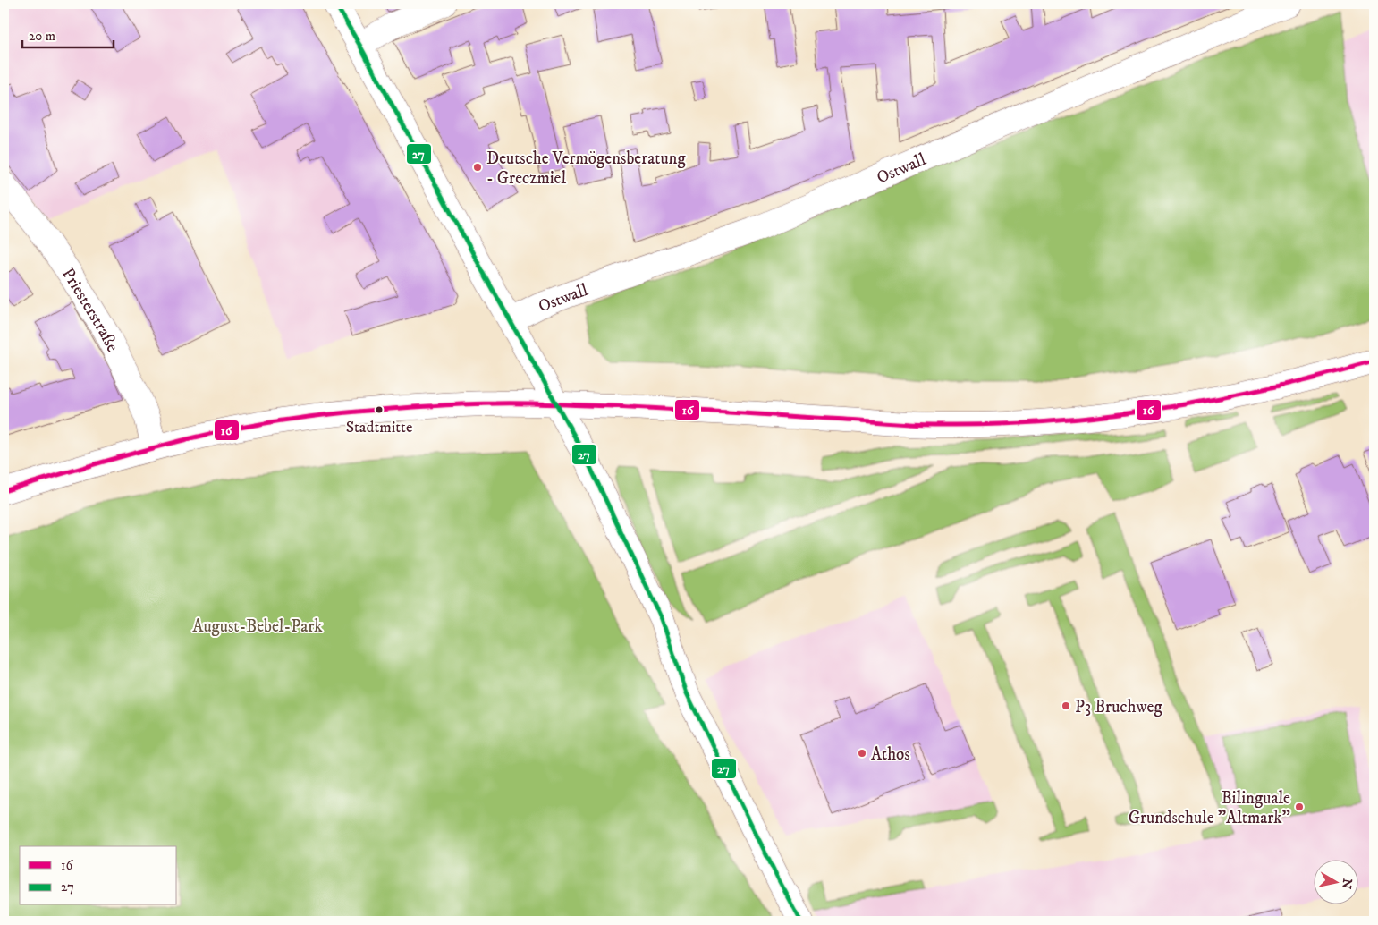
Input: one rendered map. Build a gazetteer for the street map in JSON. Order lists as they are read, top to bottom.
{
  "streets": {
    "street": ["Ostwall", "Priesterstraße"]
  },
  "parks": ["August-Bebel-Park"],
  "places": [
    "Deutsche Vermögensberatung - Greczmiel",
    "Stadtmitte",
    "P3 Bruchweg",
    "Athos",
    "Bilinguale Grundschule \"Altmark\""
  ],
  "lines": ["transit line 27", "transit line 16"],
  "legend": ["16", "27"],
  "scale_bar": "20 m",
  "north": "right"
}
